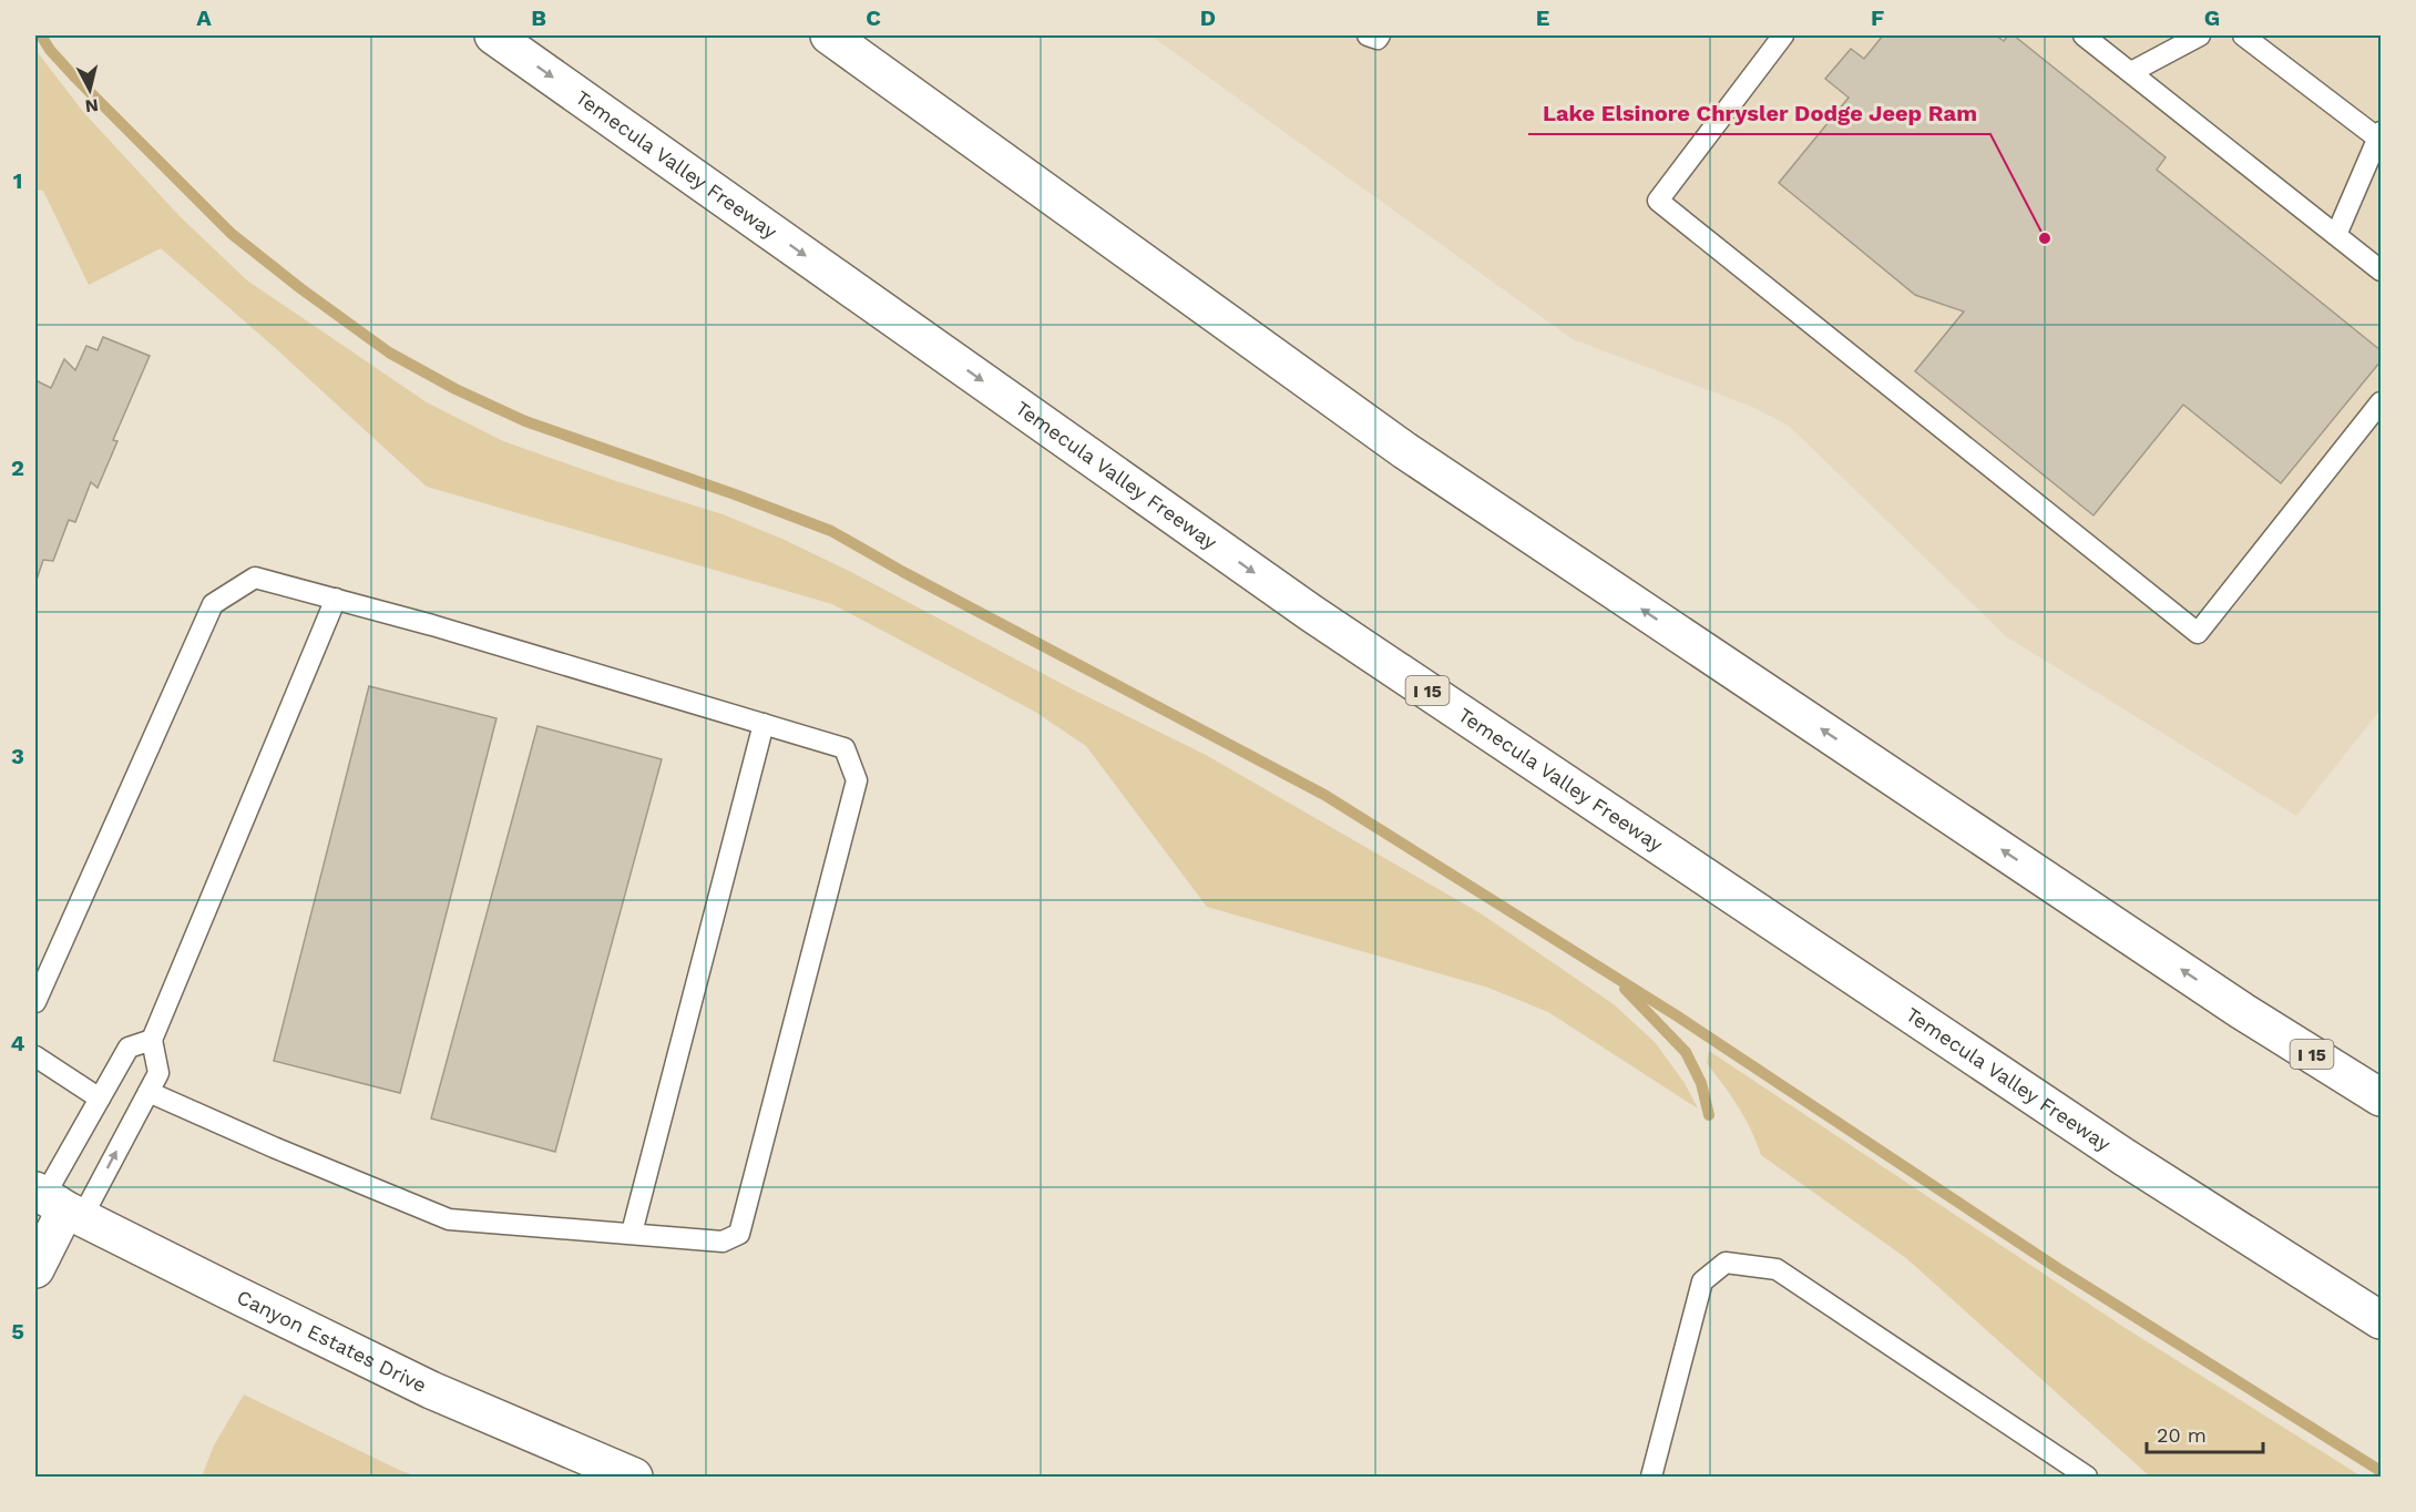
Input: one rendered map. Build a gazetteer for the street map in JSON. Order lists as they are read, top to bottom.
{
  "streets": {
    "main road": ["Temecula Valley Freeway", "I 15", "Canyon Estates Drive"]
  },
  "places": ["Lake Elsinore Chrysler Dodge Jeep Ram"],
  "scale_bar": "20 m",
  "north": "bottom",
  "grid": {
    "columns": [
      "A",
      "B",
      "C",
      "D",
      "E",
      "F",
      "G"
    ],
    "rows": [
      "1",
      "2",
      "3",
      "4",
      "5"
    ]
  }
}
